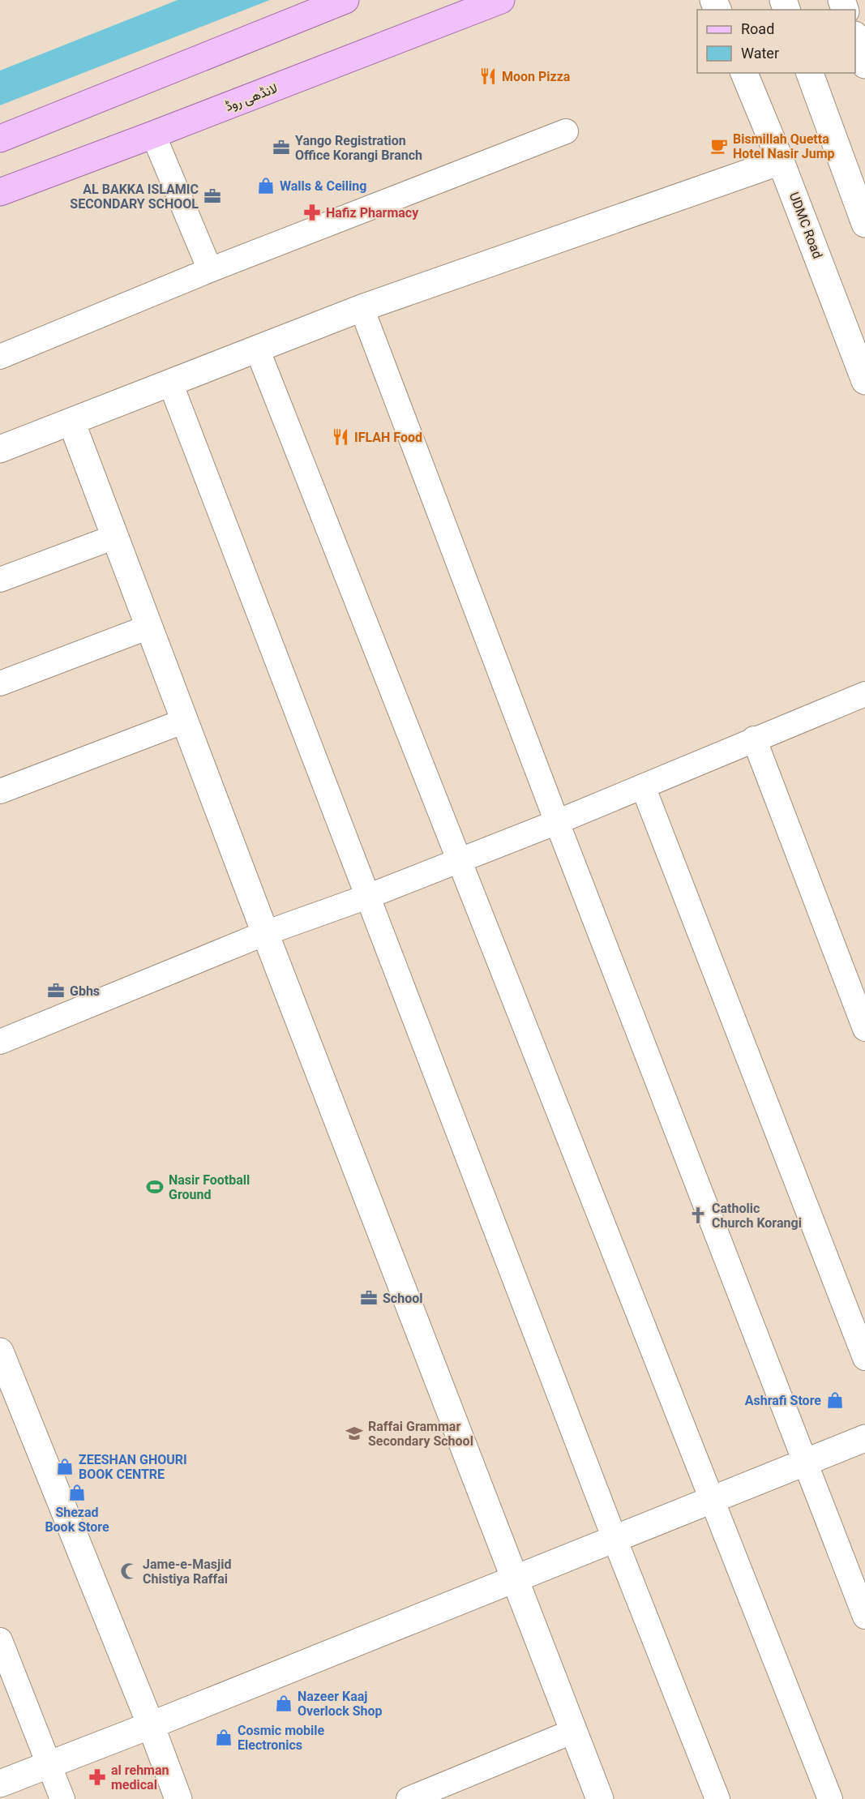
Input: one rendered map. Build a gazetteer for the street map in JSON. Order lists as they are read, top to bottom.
{
  "streets": {
    "main road": ["لانڈھی روڈ"],
    "street": ["UDMC Road"]
  },
  "places": {
    "restaurant": ["Moon Pizza", "IFLAH Food"],
    "cafe": ["Bismillah Quetta Hotel Nasir Jump"],
    "office": [
      "Yango Registration Office Korangi Branch",
      "AL BAKKA ISLAMIC SECONDARY SCHOOL",
      "Gbhs",
      "School"
    ],
    "shop": [
      "Walls & Ceiling",
      "Ashrafi Store",
      "ZEESHAN GHOURI BOOK CENTRE",
      "Shezad Book Store",
      "Nazeer Kaaj Overlock Shop",
      "Cosmic mobile Electronics"
    ],
    "pharmacy": ["Hafiz Pharmacy", "al rehman medical"],
    "sports": ["Nasir Football Ground"],
    "church": ["Catholic Church Korangi"],
    "school or university": ["Raffai Grammar Secondary School"],
    "mosque": ["Jame-e-Masjid Chistiya Raffai"]
  },
  "legend": ["Road", "Water"]
}
